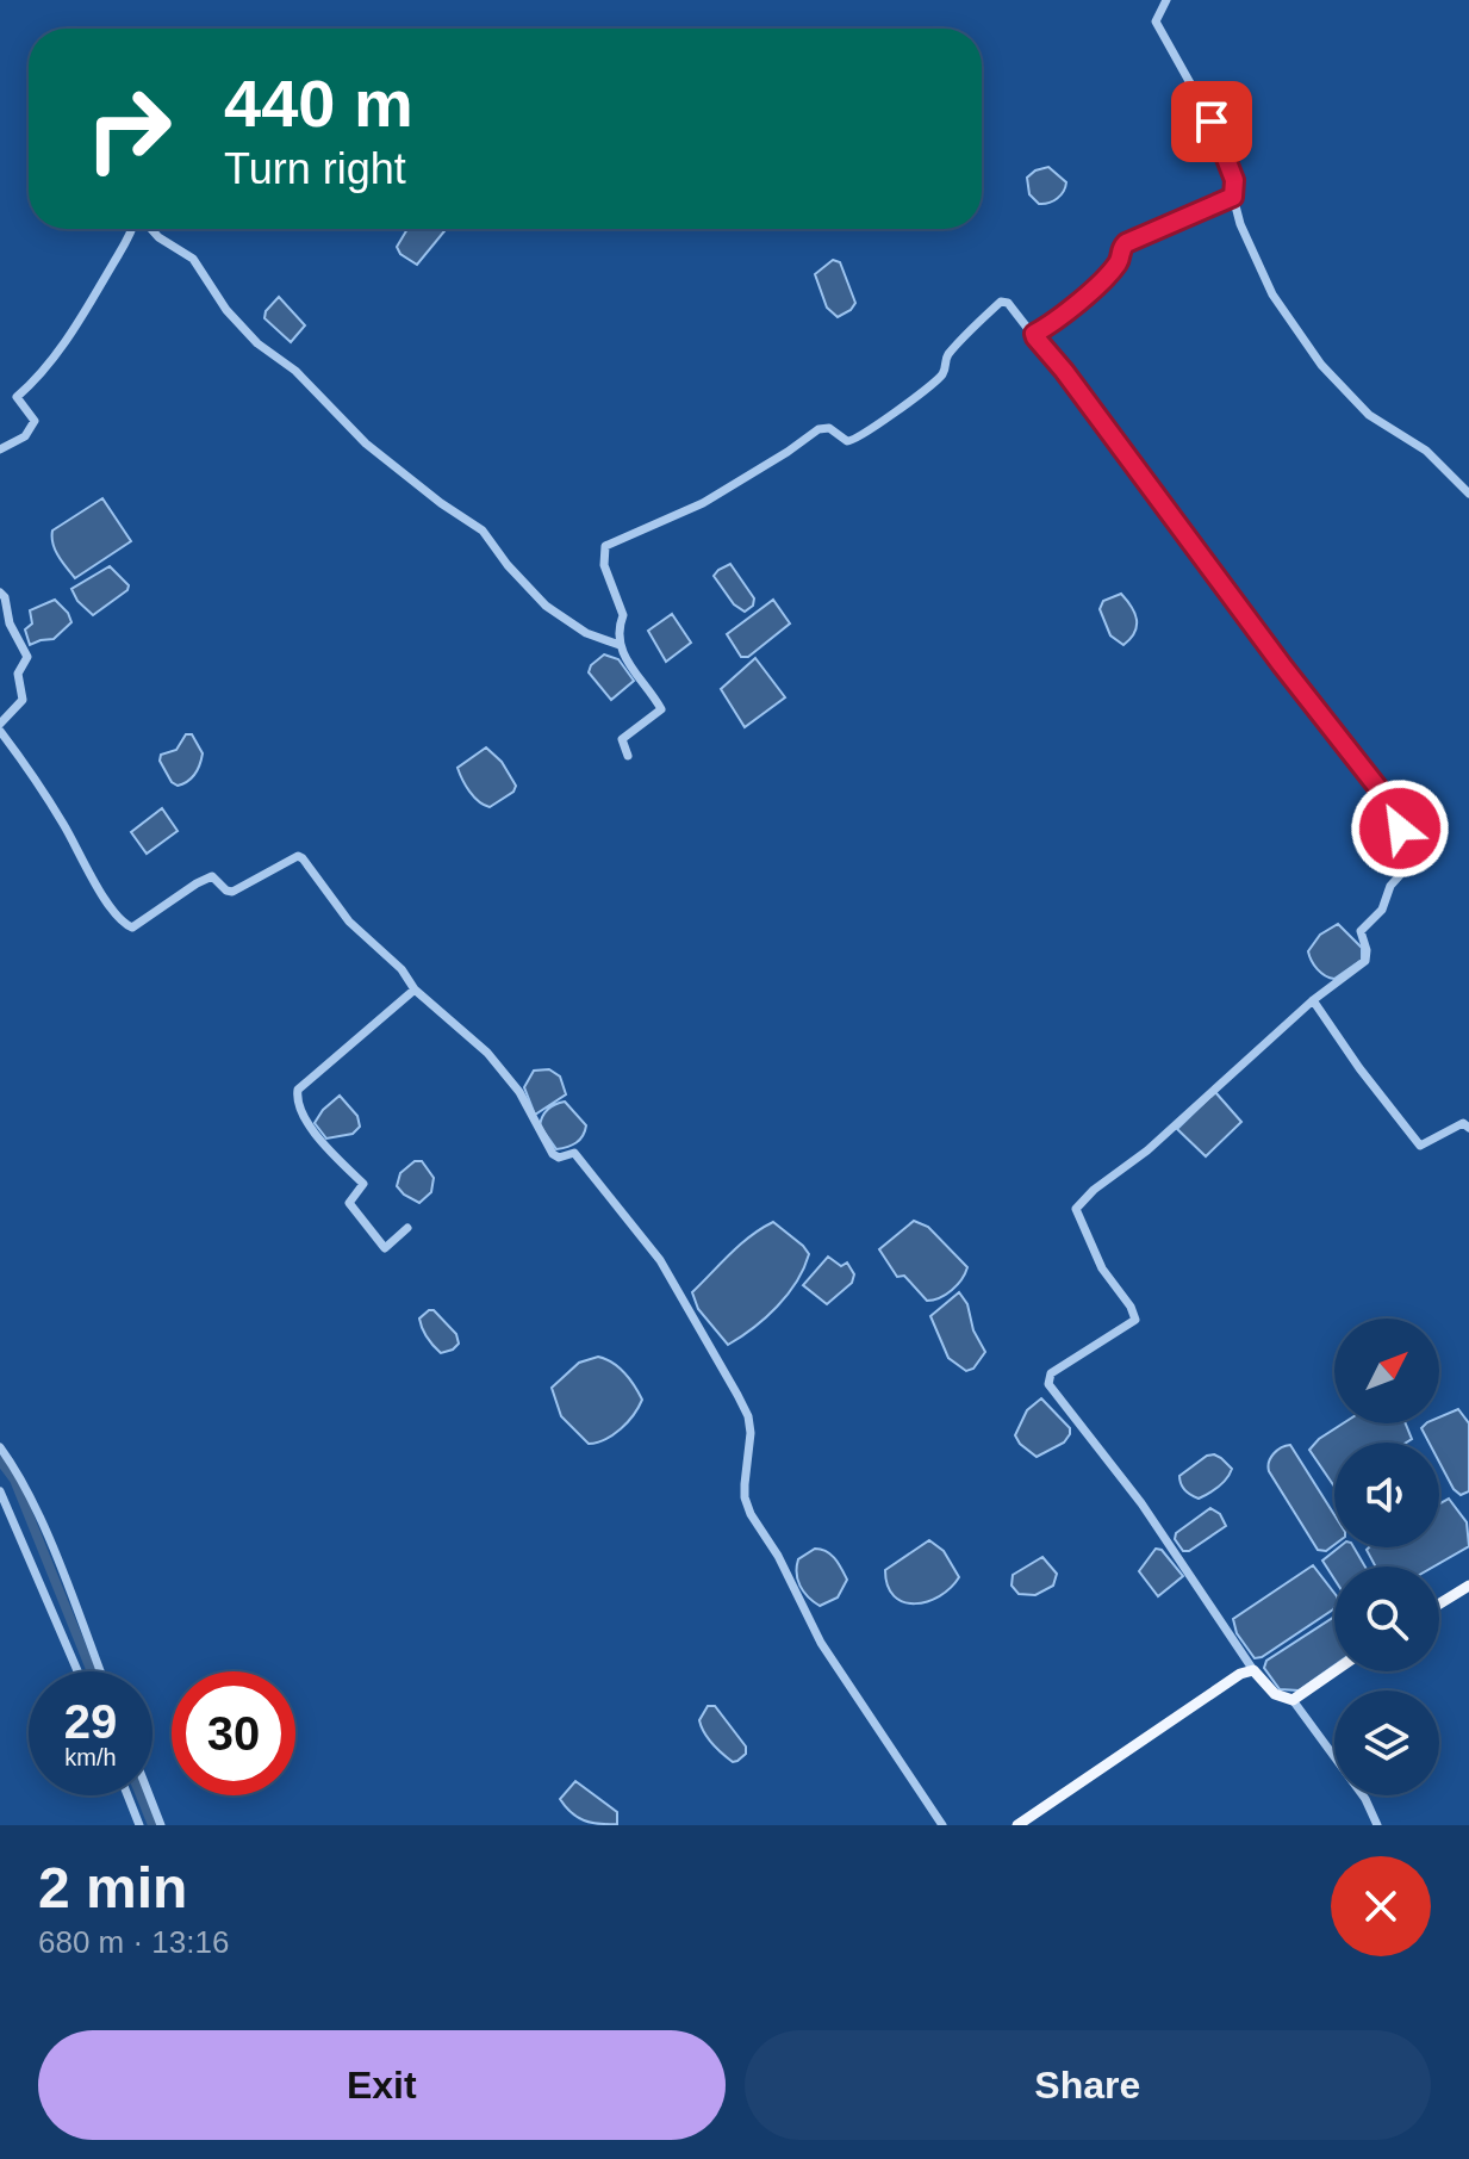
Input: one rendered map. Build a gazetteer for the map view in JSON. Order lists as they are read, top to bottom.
{
  "north": "top right",
  "page": {
    "turn": ["440 m", "Turn right"],
    "speed": "29 km/h",
    "limit": "30",
    "heading": ["2 min", "680 m · 13:16"],
    "buttons": ["Exit", "Share"]
  }
}
